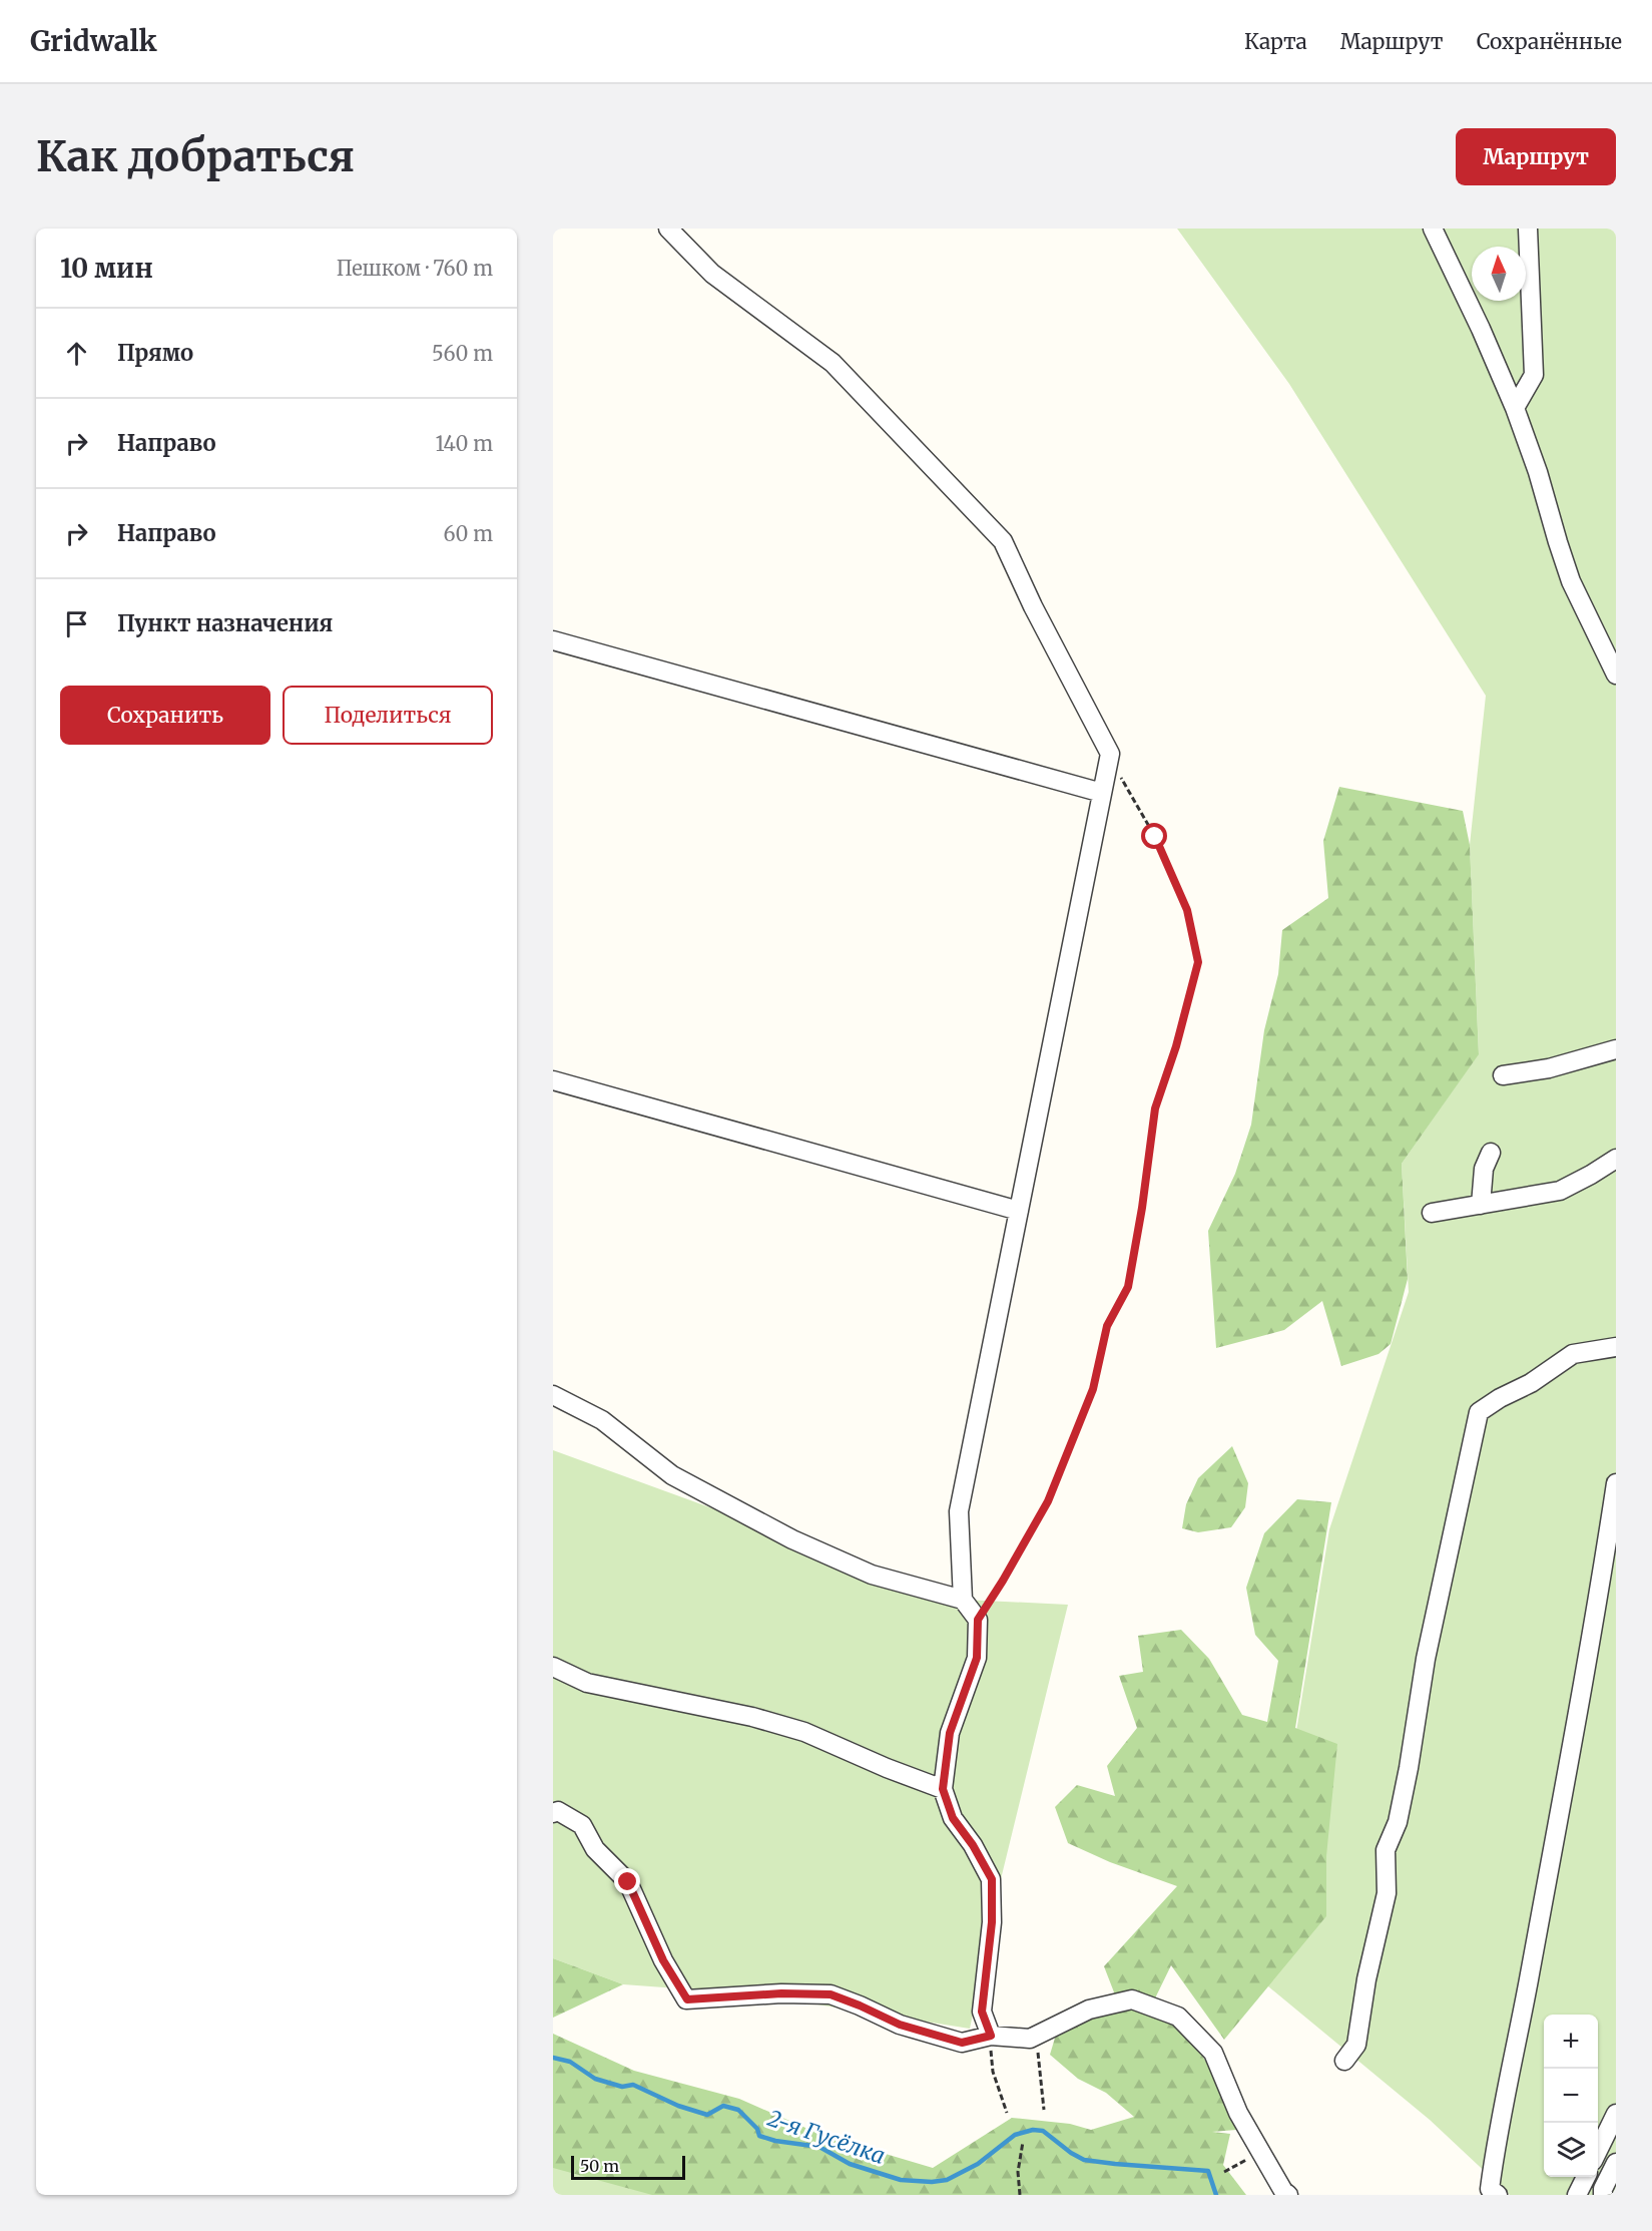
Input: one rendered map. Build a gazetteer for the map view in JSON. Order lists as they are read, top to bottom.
{
  "water": ["2-я Гусёлка"],
  "scale_bar": "50 m",
  "north": "top",
  "page": {
    "header": "Gridwalk",
    "nav": ["Карта", "Маршрут", "Сохранённые"],
    "buttons": [
      "Маршрут",
      ["Сохранить", "Поделиться"]
    ],
    "title": "Как добраться",
    "heading": ["10 мин", "Пешком · 760 m"],
    "list": [
      ["Прямо", "560 m"],
      ["Направо", "140 m"],
      ["Направо", "60 m"],
      "Пункт назначения"
    ],
    "map_buttons": ["+", "−"],
    "scale": "50 m"
  }
}
